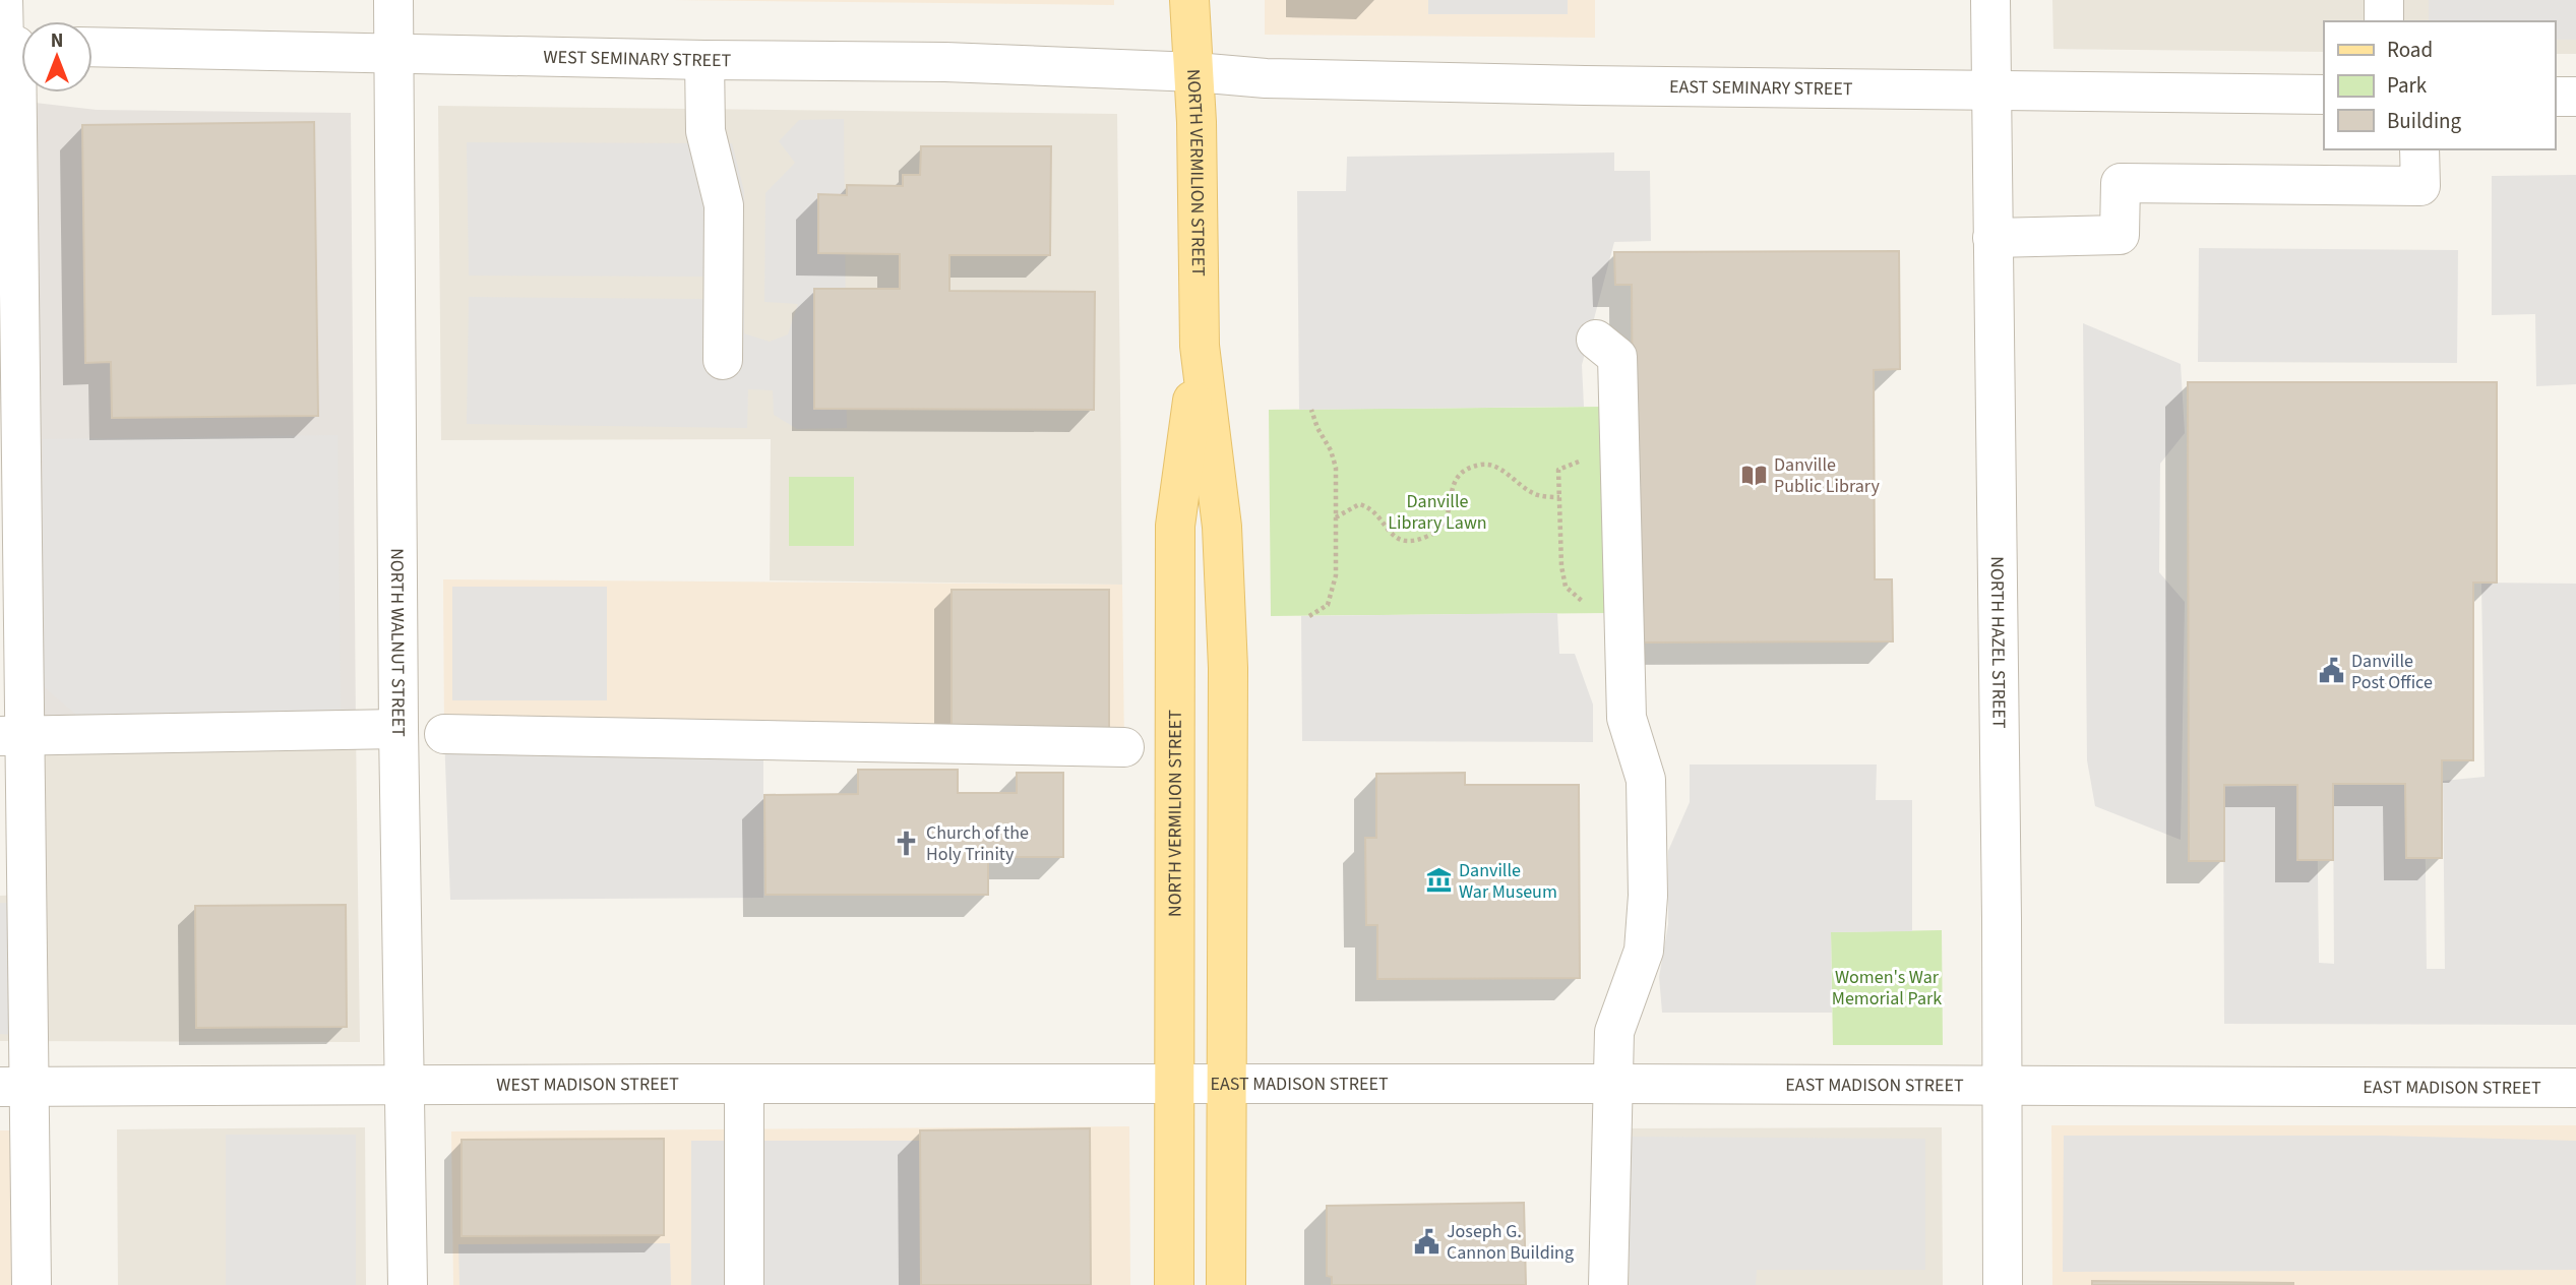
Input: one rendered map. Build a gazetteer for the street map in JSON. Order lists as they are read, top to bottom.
{
  "streets": {
    "main road": ["NORTH VERMILION STREET"],
    "street": [
      "WEST SEMINARY STREET",
      "EAST SEMINARY STREET",
      "NORTH WALNUT STREET",
      "NORTH HAZEL STREET",
      "EAST MADISON STREET",
      "WEST MADISON STREET"
    ]
  },
  "crossings": [
    ["WEST SEMINARY STREET", "EAST SEMINARY STREET"],
    ["WEST SEMINARY STREET", "NORTH VERMILION STREET"],
    ["WEST SEMINARY STREET", "NORTH WALNUT STREET"],
    ["EAST SEMINARY STREET", "NORTH VERMILION STREET"],
    ["EAST SEMINARY STREET", "NORTH HAZEL STREET"],
    ["NORTH VERMILION STREET", "EAST MADISON STREET"],
    ["NORTH VERMILION STREET", "WEST MADISON STREET"],
    ["NORTH WALNUT STREET", "WEST MADISON STREET"],
    ["NORTH HAZEL STREET", "EAST MADISON STREET"],
    ["EAST MADISON STREET", "WEST MADISON STREET"]
  ],
  "parks": ["Danville Library Lawn", "Women's War Memorial Park"],
  "places": {
    "library": ["Danville Public Library"],
    "public building": ["Danville Post Office", "Joseph G. Cannon Building"],
    "church": ["Church of the Holy Trinity"],
    "museum": ["Danville War Museum"]
  },
  "legend": ["Road", "Park", "Building"],
  "north": "top"
}
